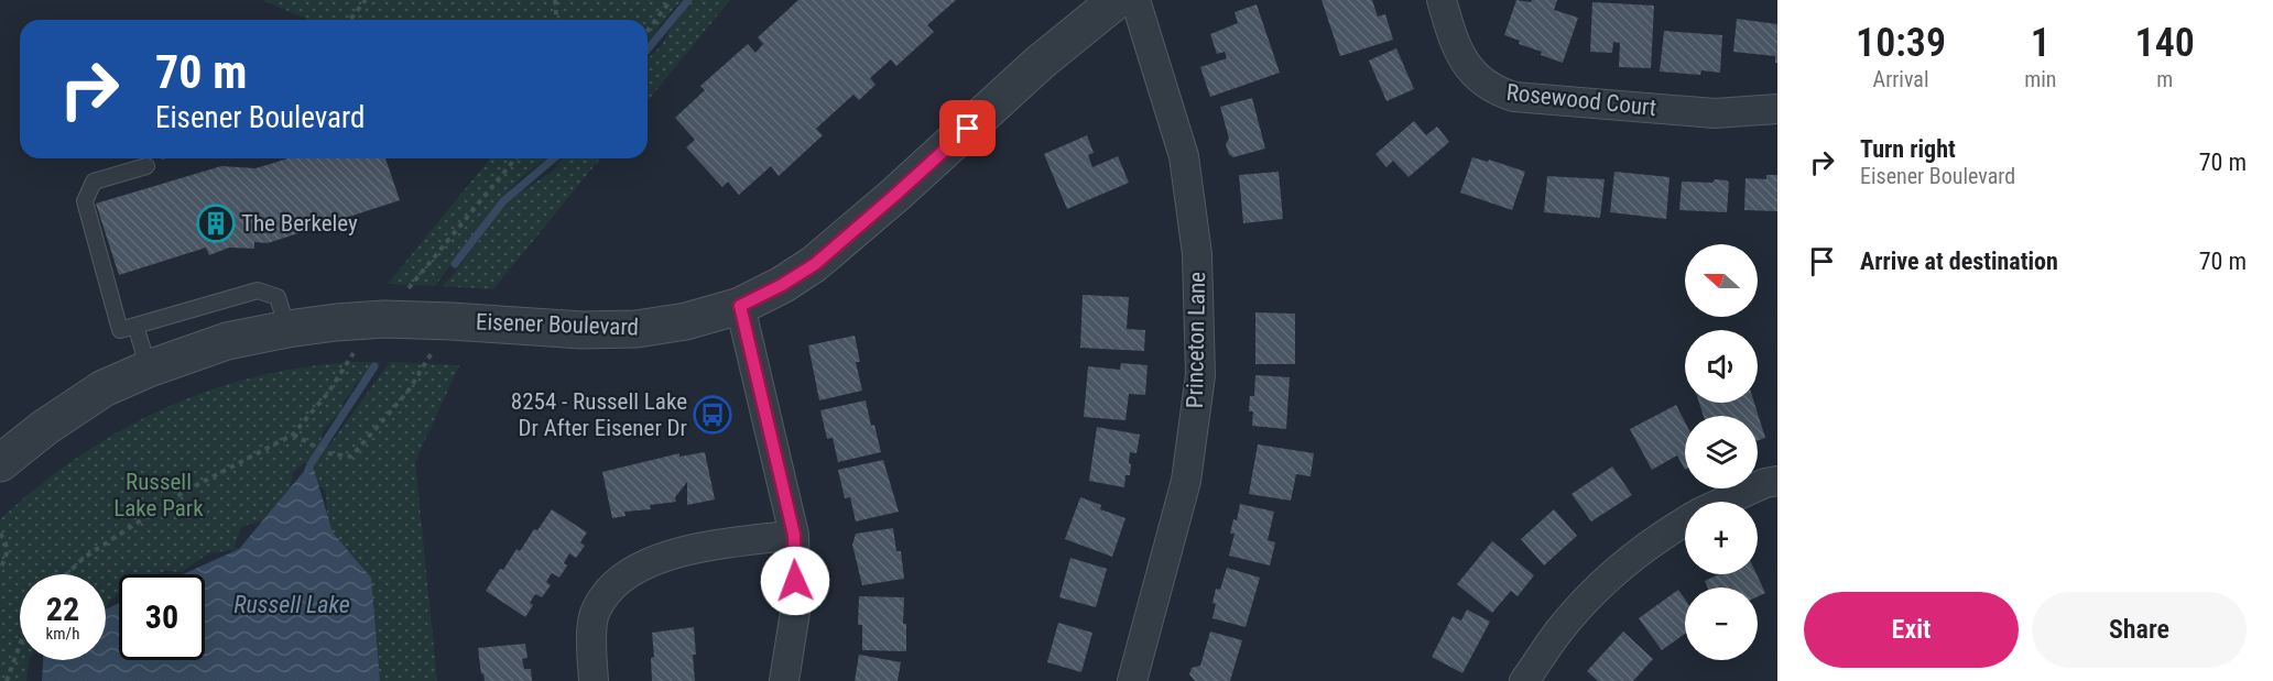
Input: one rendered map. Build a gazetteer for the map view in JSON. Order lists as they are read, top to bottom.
{
  "streets": {
    "street": ["Rosewood Court", "Eisener Boulevard", "Princeton Lane"]
  },
  "water": ["Russell Lake"],
  "parks": ["Russell Lake Park"],
  "places": {
    "building": ["The Berkeley"],
    "bus stop": ["8254 - Russell Lake Dr After Eisener Dr"]
  },
  "north": "left",
  "page": {
    "eta": [
      "10:39",
      "Arrival",
      "1",
      "min",
      "140",
      "m"
    ],
    "turn": ["70 m", "Eisener Boulevard"],
    "list": [
      {
        "name": "Turn right",
        "note": "Eisener Boulevard",
        "value": "70 m"
      },
      {
        "name": "Arrive at destination",
        "value": "70 m"
      }
    ],
    "map_buttons": ["+", "−"],
    "speed": "22 km/h",
    "limit": "30",
    "buttons": ["Exit", "Share"]
  }
}
